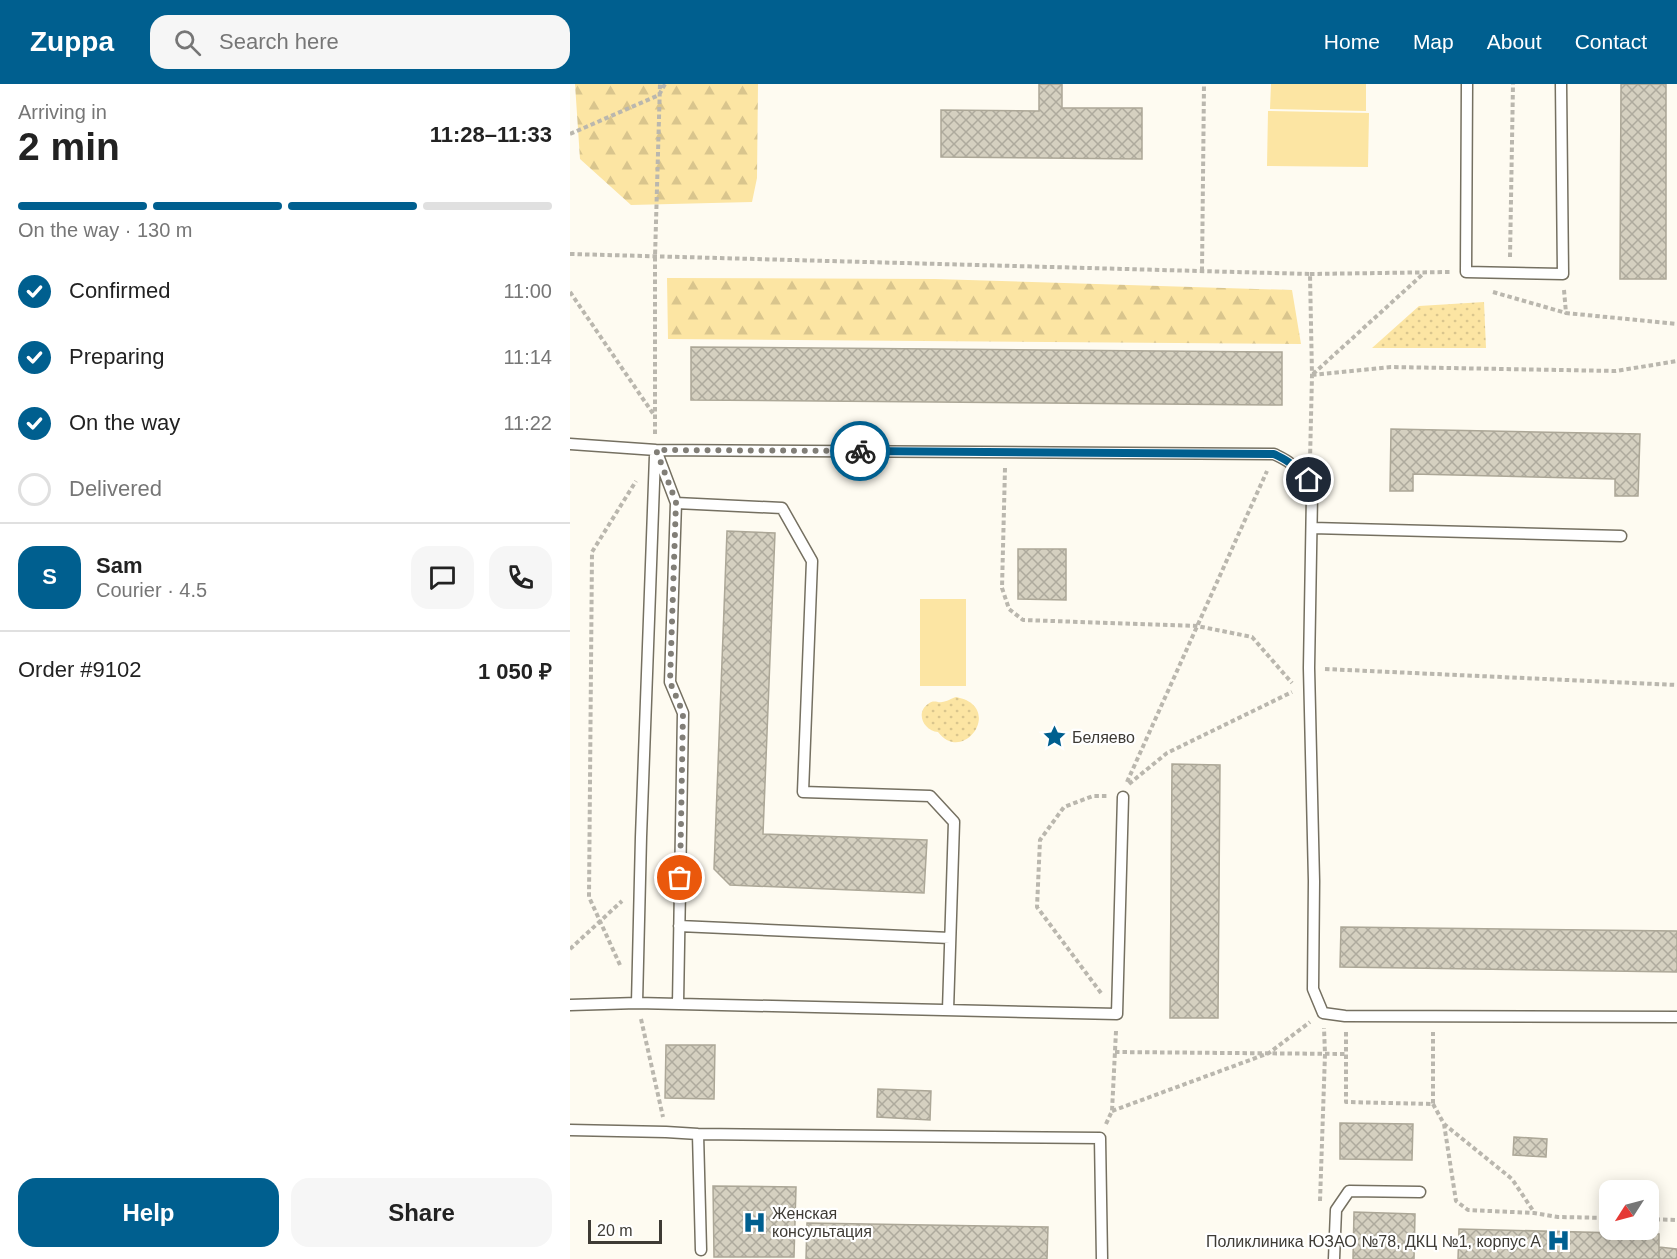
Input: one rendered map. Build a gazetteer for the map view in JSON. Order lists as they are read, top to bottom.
{
  "places": {
    "place": ["Беляево"],
    "hospital": ["Женская консультация", "Поликлиника ЮЗАО №78, ДКЦ №1, корпус А"]
  },
  "scale_bar": "20 m",
  "north": "bottom left",
  "page": {
    "header": "Zuppa",
    "search": "Search here",
    "nav": [
      "Home",
      "Map",
      "About",
      "Contact"
    ],
    "heading": ["2 min", "Arriving in", "11:28–11:33"],
    "panel": [
      "Sam",
      "Courier · 4.5",
      "Order #9102",
      "1 050 ₽"
    ],
    "bar": "On the way · 130 m",
    "list": [
      ["Confirmed", "11:00"],
      ["Preparing", "11:14"],
      ["On the way", "11:22"],
      "Delivered"
    ],
    "round": "S",
    "buttons": ["Help", "Share"],
    "scale": "20 m"
  }
}
